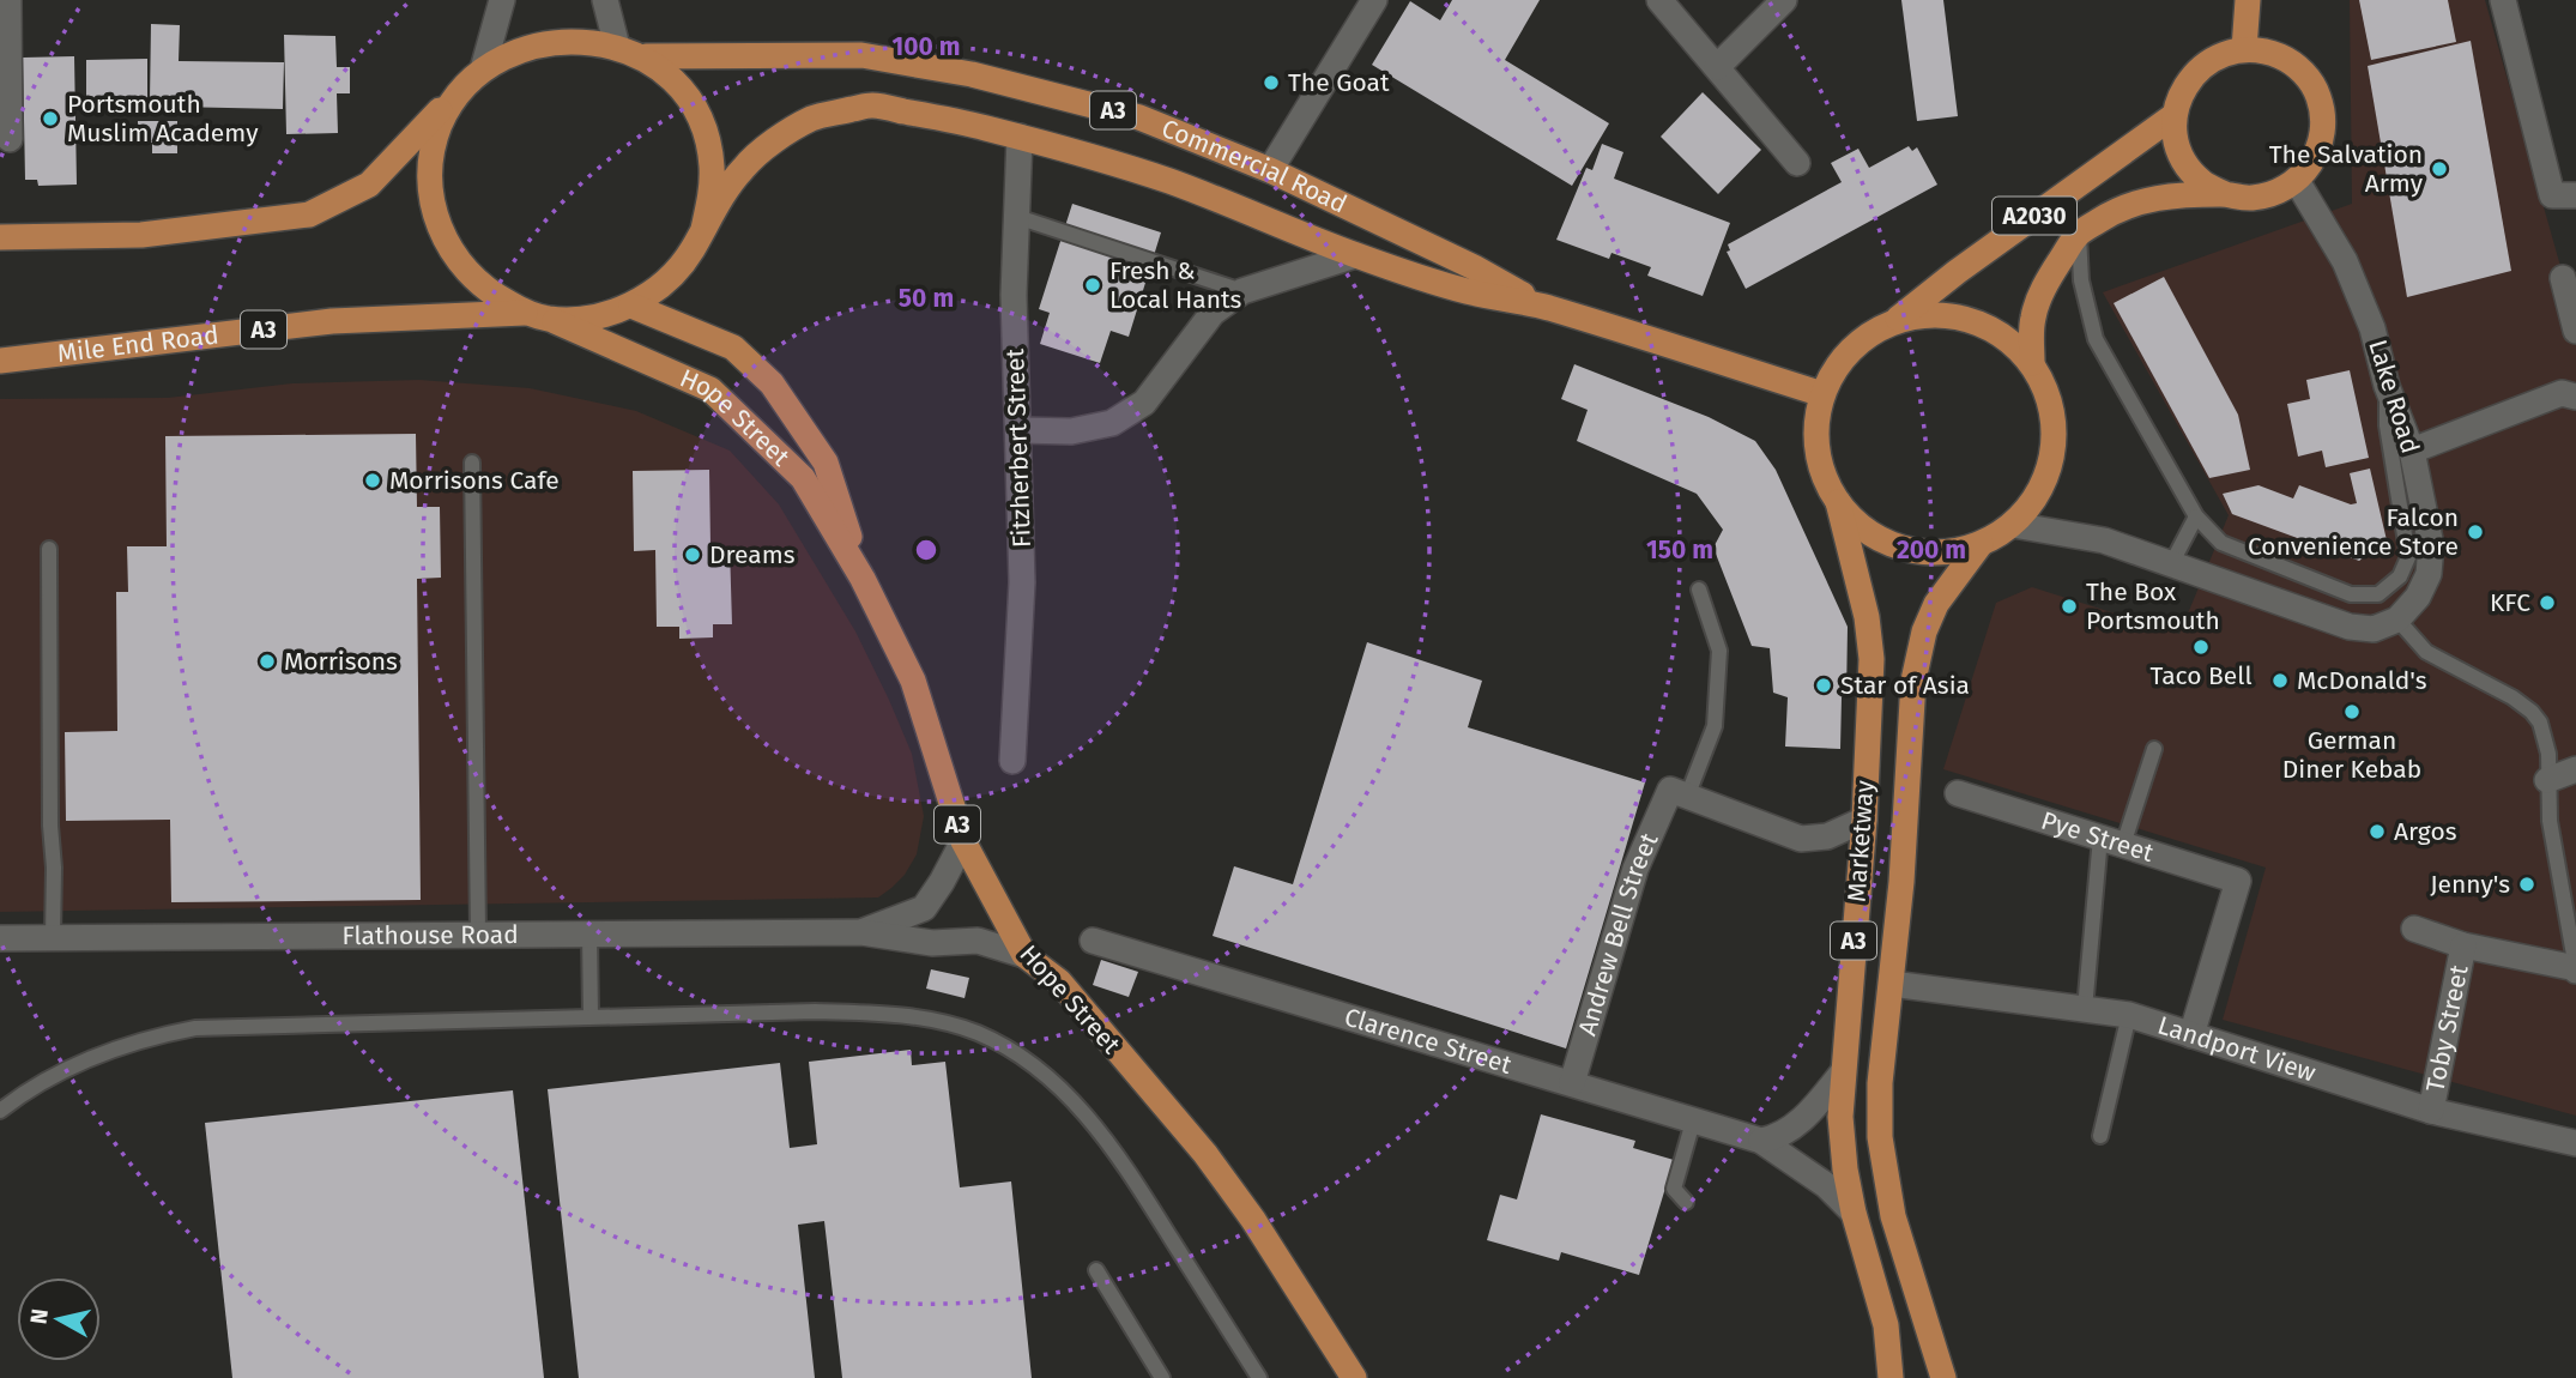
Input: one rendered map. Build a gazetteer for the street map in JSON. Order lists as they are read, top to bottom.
{
  "streets": {
    "main road": [
      "A3",
      "Commercial Road",
      "A2030",
      "Mile End Road",
      "Hope Street",
      "Marketway"
    ],
    "street": [
      "Lake Road",
      "Fitzherbert Street",
      "Pye Street",
      "Flathouse Road",
      "Andrew Bell Street",
      "Toby Street",
      "Clarence Street",
      "Landport View"
    ]
  },
  "crossings": [
    ["Commercial Road", "A2030"],
    ["Commercial Road", "Mile End Road"],
    ["Commercial Road", "Hope Street"],
    ["Commercial Road", "Fitzherbert Street"],
    ["Commercial Road", "Marketway"],
    ["A2030", "Lake Road"],
    ["A2030", "Marketway"],
    ["Mile End Road", "Hope Street"],
    ["Pye Street", "Landport View"],
    ["Marketway", "Clarence Street"],
    ["Marketway", "Landport View"],
    ["Andrew Bell Street", "Clarence Street"],
    ["Toby Street", "Landport View"]
  ],
  "places": [
    "The Goat",
    "Portsmouth Muslim Academy",
    "The Salvation Army",
    "Fresh & Local Hants",
    "Morrisons Cafe",
    "Falcon Convenience Store",
    "Dreams",
    "KFC",
    "The Box Portsmouth",
    "Taco Bell",
    "Morrisons",
    "McDonald's",
    "Star of Asia",
    "German Diner Kebab",
    "Argos",
    "Jenny's"
  ],
  "north": "left",
  "rings": [
    "100 m",
    "50 m",
    "150 m",
    "200 m"
  ]
}
